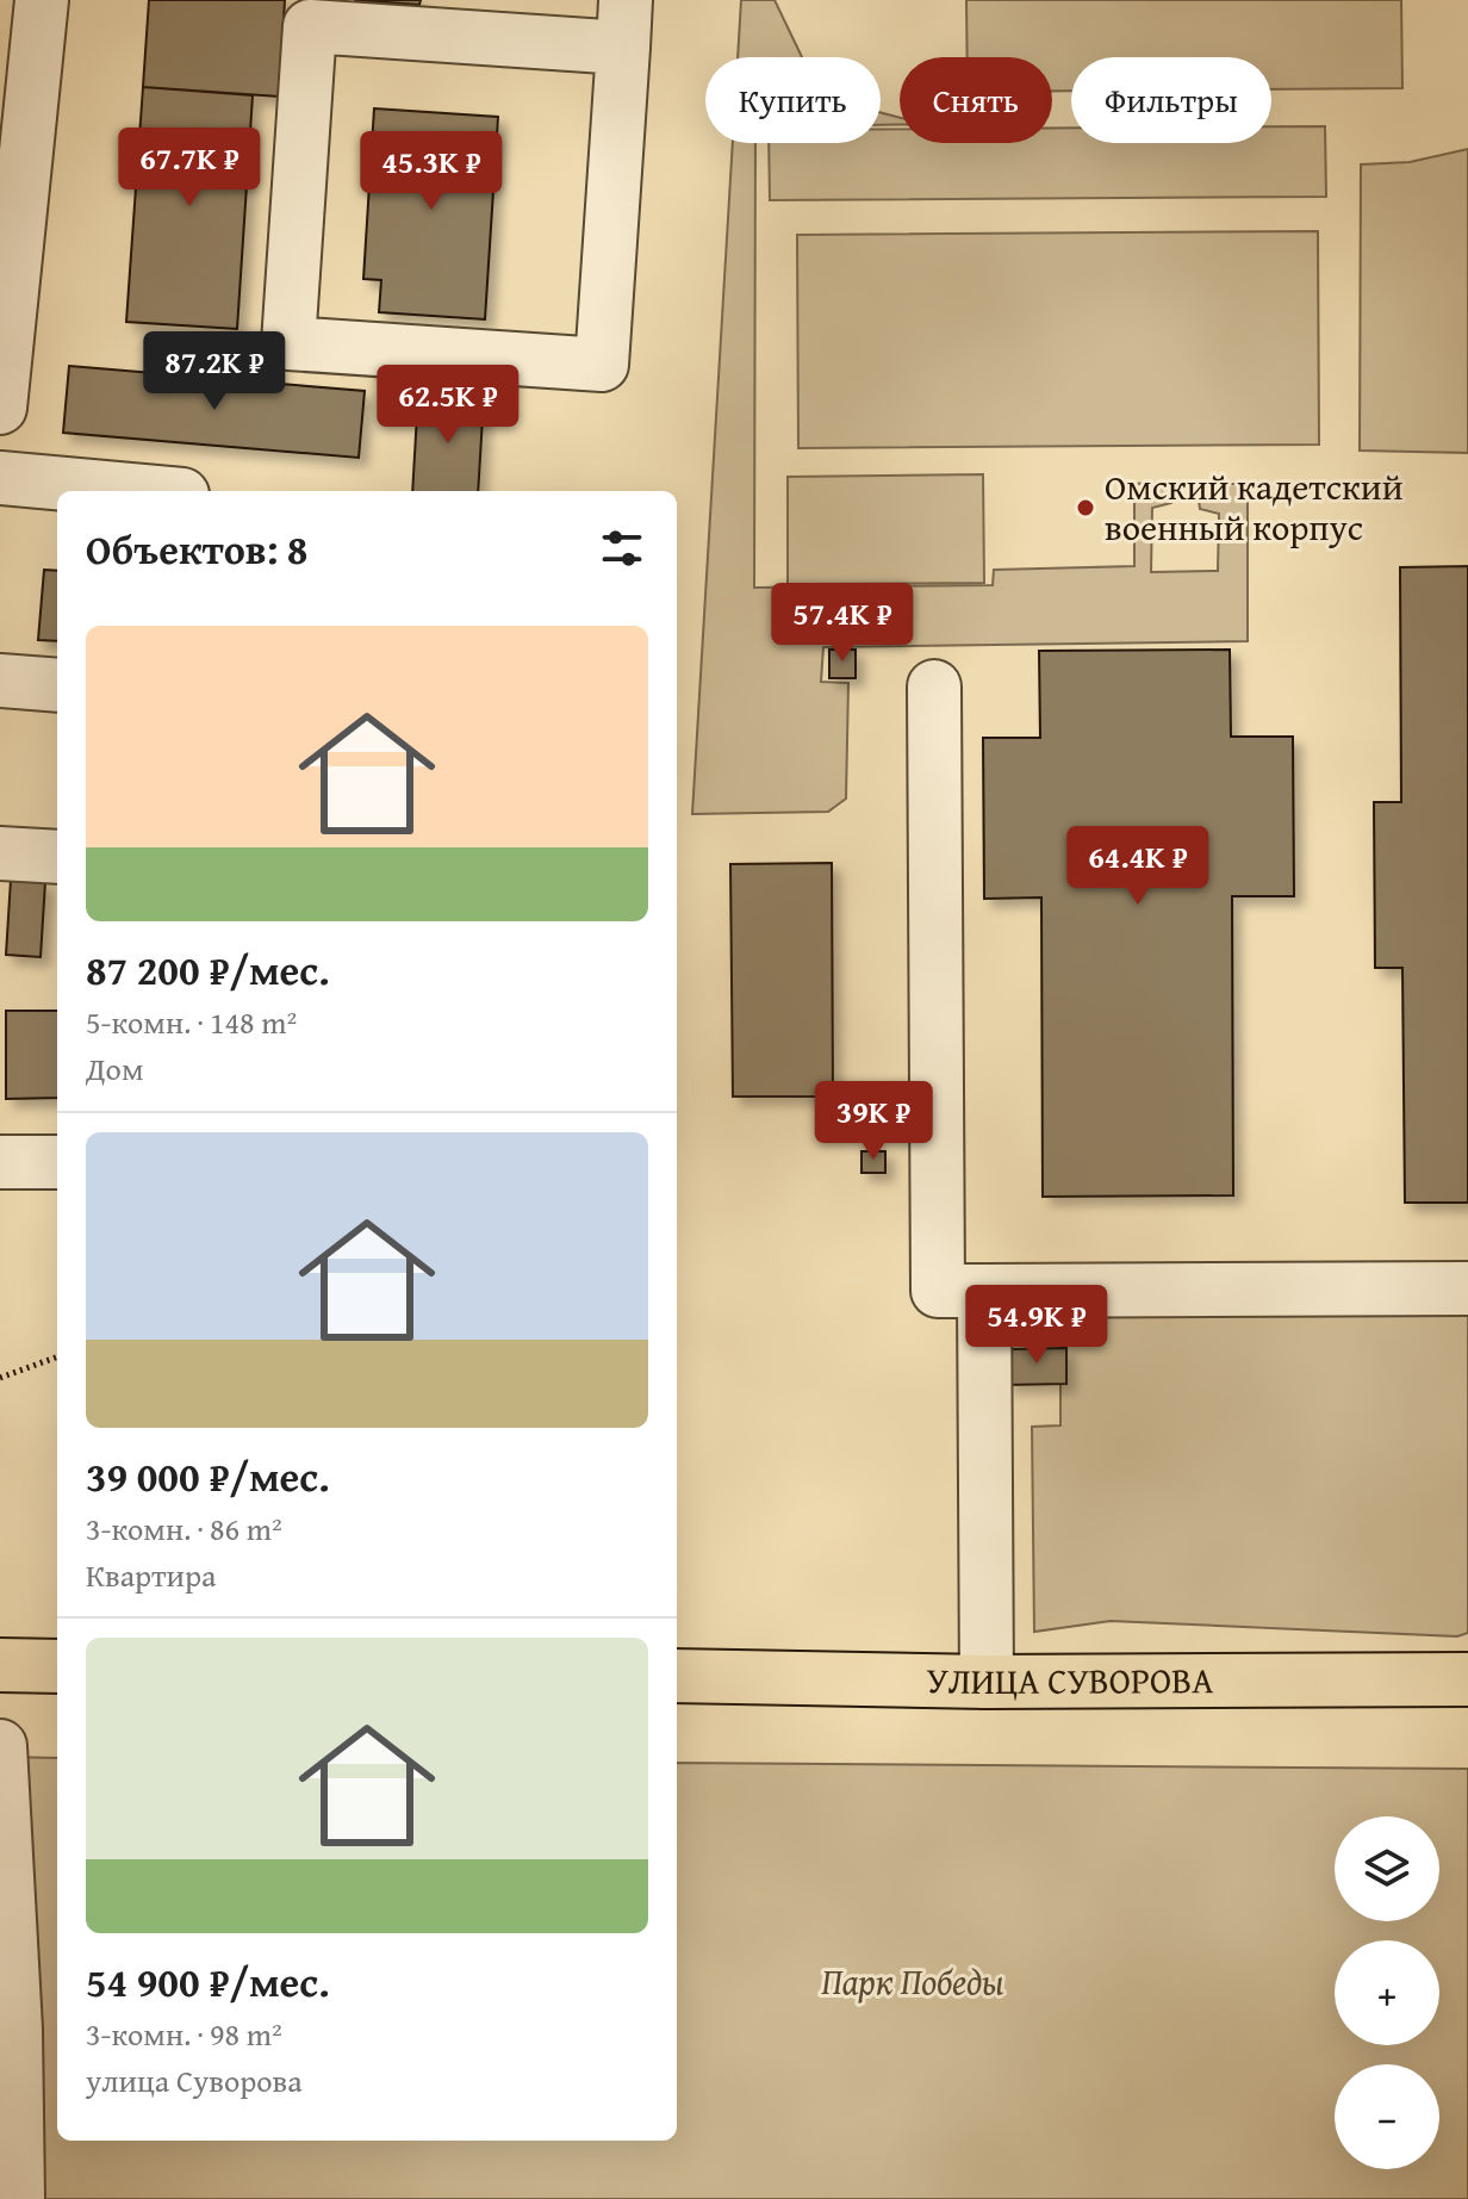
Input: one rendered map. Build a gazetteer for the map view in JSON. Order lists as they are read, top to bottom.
{
  "streets": {
    "main road": ["УЛИЦА СУВОРОВА"]
  },
  "parks": ["Парк Победы"],
  "places": ["Омский кадетский военный корпус"],
  "page": {
    "chip": ["Купить", "Снять", "Фильтры"],
    "price": [
      "67.7K ₽",
      "45.3K ₽",
      "87.2K ₽",
      "62.5K ₽",
      "57.4K ₽",
      "64.4K ₽",
      "39K ₽",
      "54.9K ₽"
    ],
    "heading": "Объектов: 8",
    "list": [
      {
        "name": "87 200 ₽/мес.",
        "note": "5-комн. · 148 m² · Дом"
      },
      {
        "name": "39 000 ₽/мес.",
        "note": "3-комн. · 86 m² · Квартира"
      },
      {
        "name": "54 900 ₽/мес.",
        "note": "3-комн. · 98 m² · улица Суворова"
      }
    ],
    "map_buttons": ["+", "−"]
  }
}
